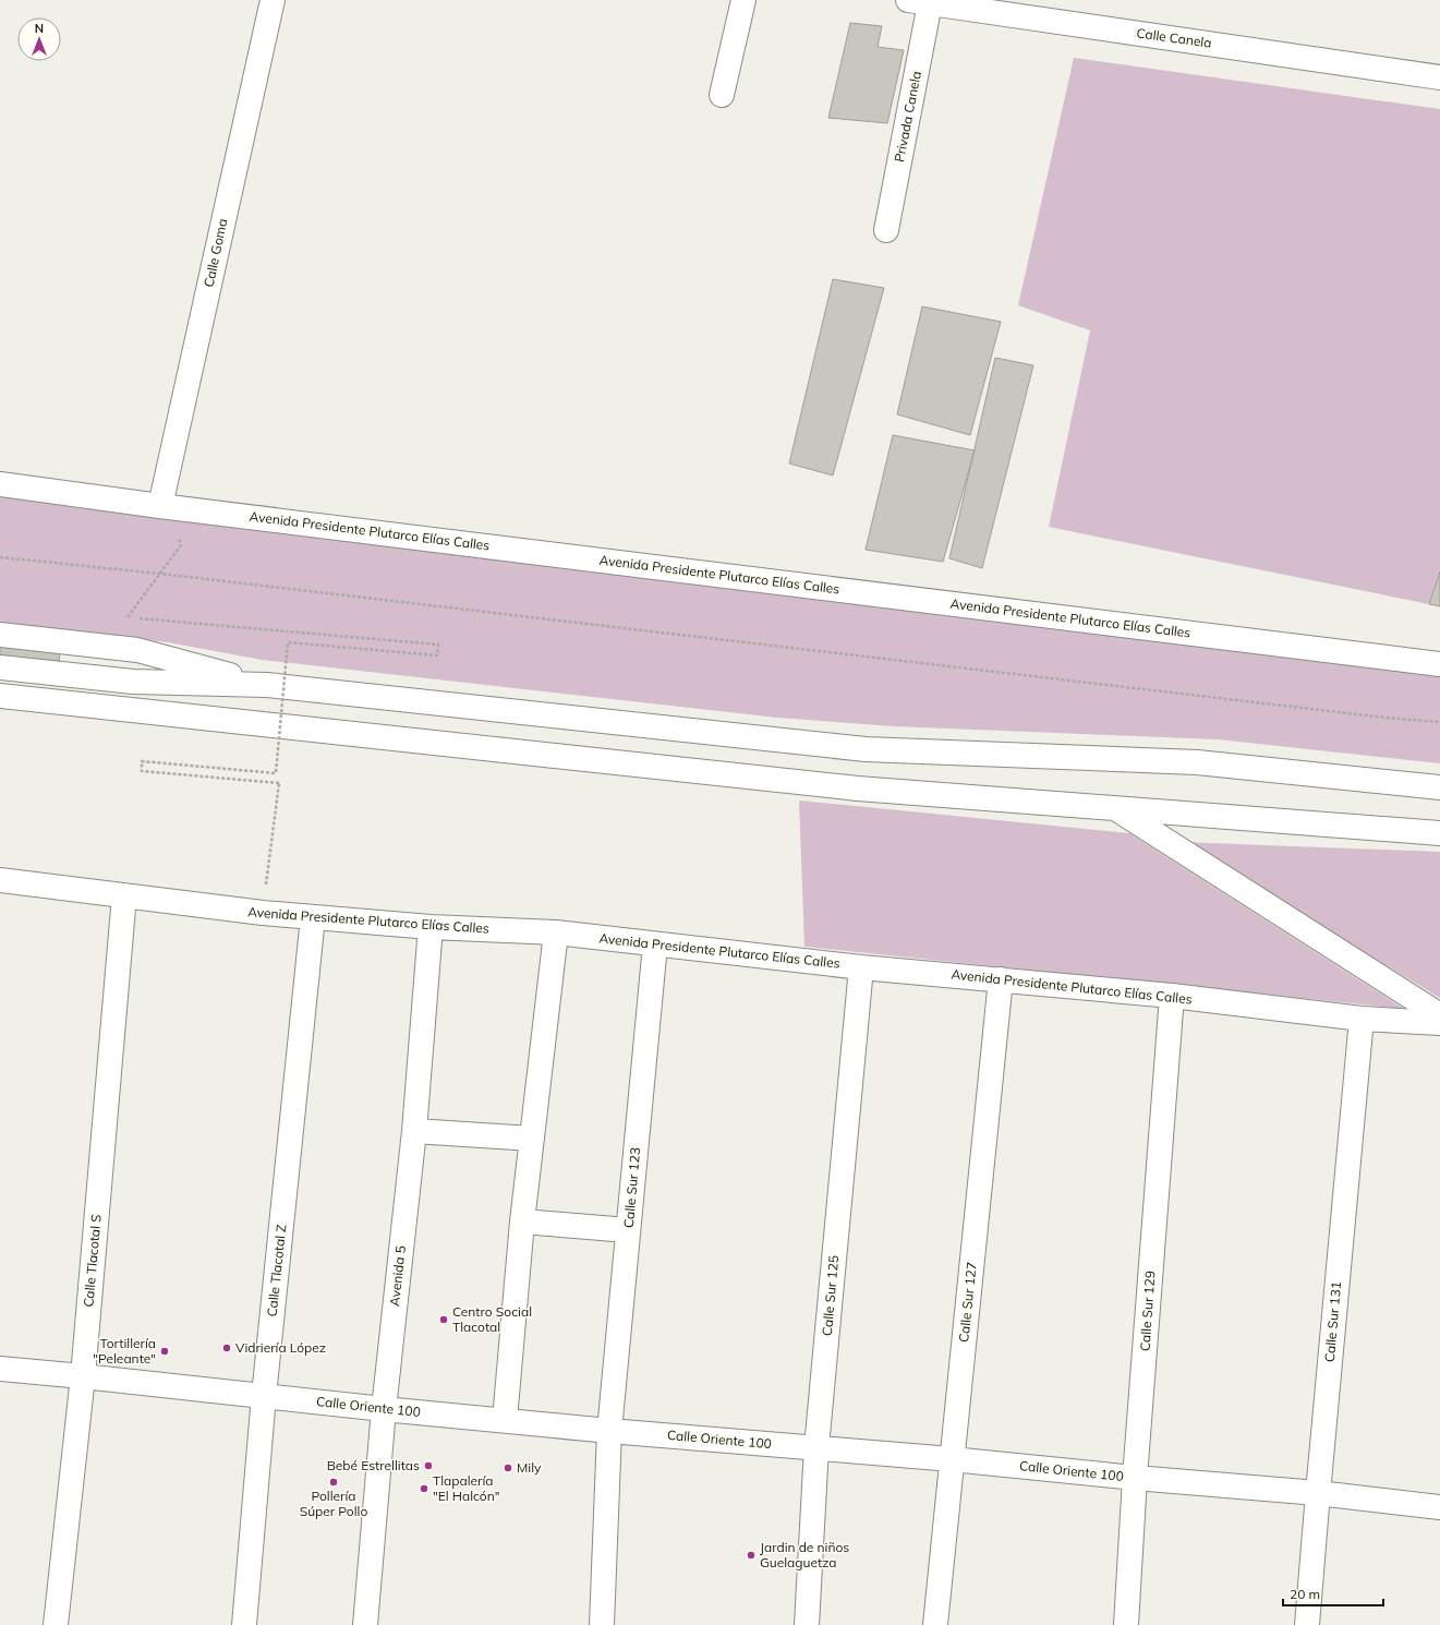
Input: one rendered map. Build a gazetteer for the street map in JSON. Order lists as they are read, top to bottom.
{
  "streets": {
    "street": [
      "Calle Canela",
      "Privada Canela",
      "Calle Goma",
      "Avenida Presidente Plutarco Elías Calles",
      "Calle Sur 123",
      "Calle Tlacotal S",
      "Calle Tlacotal Z",
      "Avenida 5",
      "Calle Sur 125",
      "Calle Sur 127",
      "Calle Sur 129",
      "Calle Sur 131",
      "Calle Oriente 100"
    ]
  },
  "crossings": [
    ["Calle Canela", "Privada Canela"],
    ["Calle Goma", "Avenida Presidente Plutarco Elías Calles"],
    ["Avenida Presidente Plutarco Elías Calles", "Calle Sur 123"],
    ["Avenida Presidente Plutarco Elías Calles", "Calle Tlacotal S"],
    ["Avenida Presidente Plutarco Elías Calles", "Calle Tlacotal Z"],
    ["Avenida Presidente Plutarco Elías Calles", "Avenida 5"],
    ["Avenida Presidente Plutarco Elías Calles", "Calle Sur 125"],
    ["Avenida Presidente Plutarco Elías Calles", "Calle Sur 127"],
    ["Avenida Presidente Plutarco Elías Calles", "Calle Sur 129"],
    ["Avenida Presidente Plutarco Elías Calles", "Calle Sur 131"],
    ["Calle Sur 123", "Calle Oriente 100"],
    ["Calle Tlacotal S", "Calle Oriente 100"],
    ["Calle Tlacotal Z", "Calle Oriente 100"],
    ["Avenida 5", "Calle Oriente 100"],
    ["Calle Sur 125", "Calle Oriente 100"],
    ["Calle Sur 127", "Calle Oriente 100"],
    ["Calle Sur 129", "Calle Oriente 100"],
    ["Calle Sur 131", "Calle Oriente 100"]
  ],
  "places": [
    "Centro Social Tlacotal",
    "Vidriería López",
    "Tortillería \"Peleante\"",
    "Bebé Estrellitas",
    "Mily",
    "Pollería Súper Pollo",
    "Tlapalería \"El Halcón\"",
    "Jardin de niños Guelaguetza"
  ],
  "scale_bar": "20 m",
  "north": "top"
}
